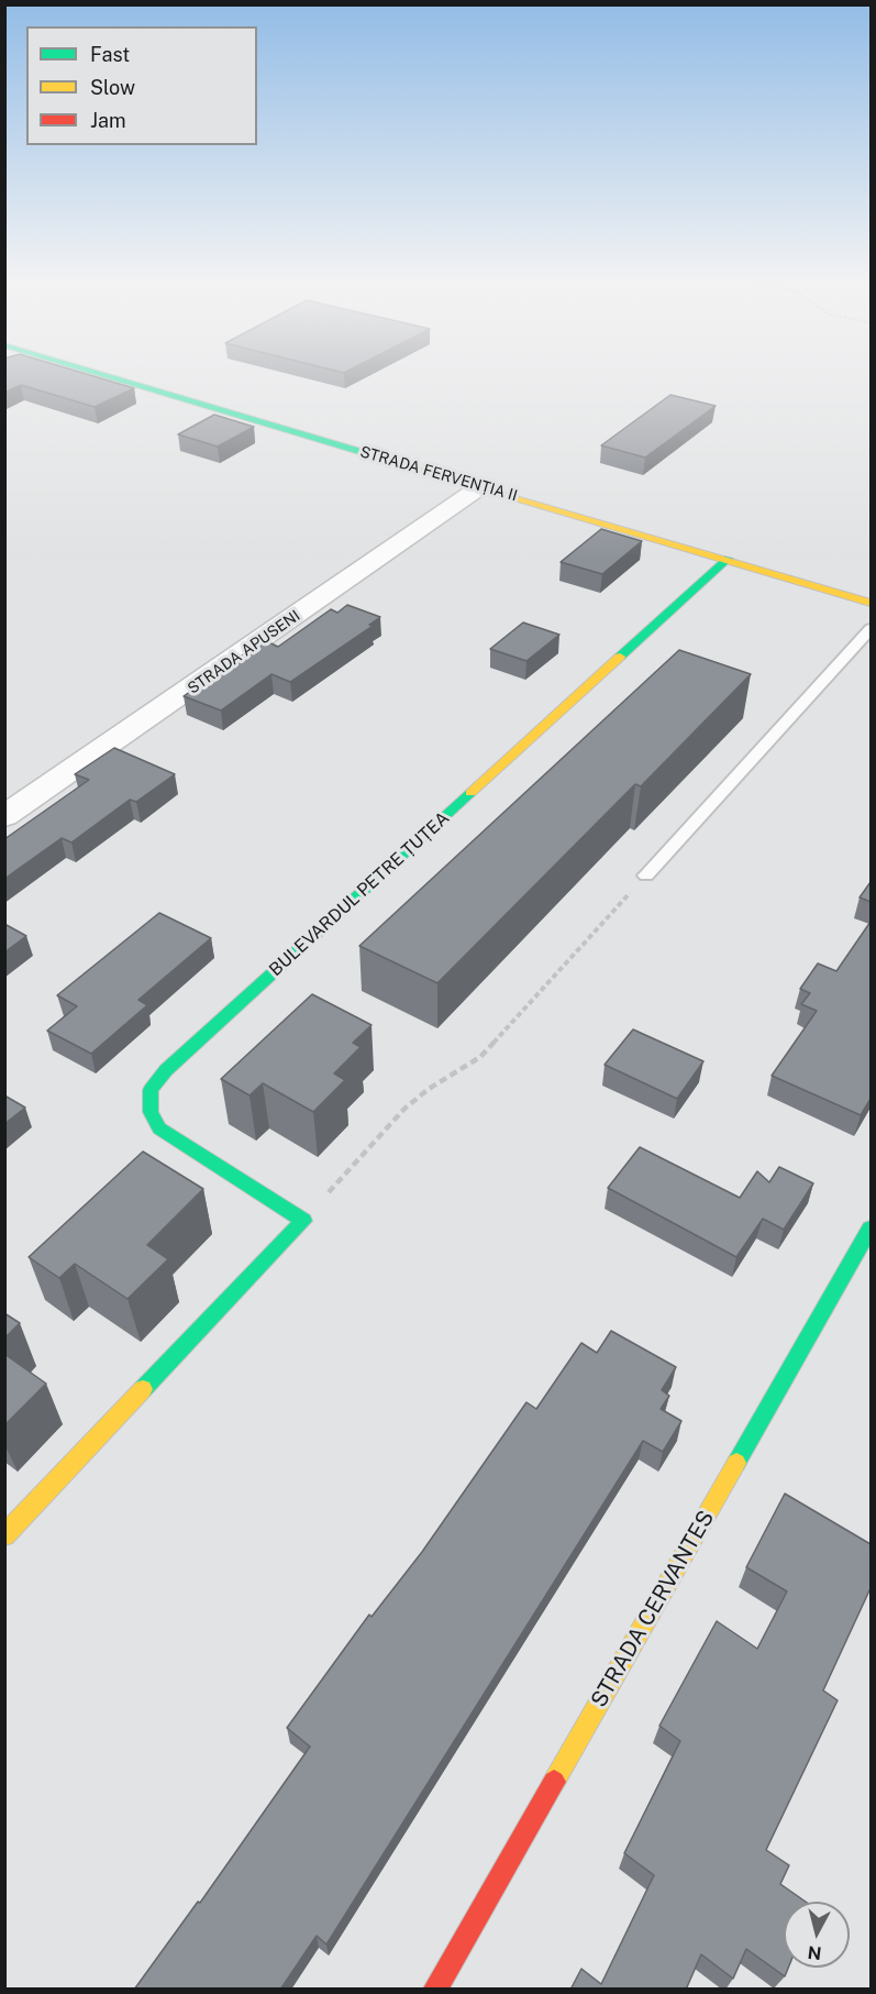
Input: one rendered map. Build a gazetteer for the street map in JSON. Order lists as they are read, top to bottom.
{
  "streets": {
    "street": [
      "STRADA FERVENȚIA II",
      "STRADA APUSENI",
      "BULEVARDUL PETRE ȚUȚEA",
      "STRADA CERVANTES"
    ]
  },
  "crossings": [
    ["STRADA FERVENȚIA II", "STRADA APUSENI"],
    ["STRADA FERVENȚIA II", "BULEVARDUL PETRE ȚUȚEA"]
  ],
  "legend": ["Fast", "Slow", "Jam"],
  "north": "bottom"
}
